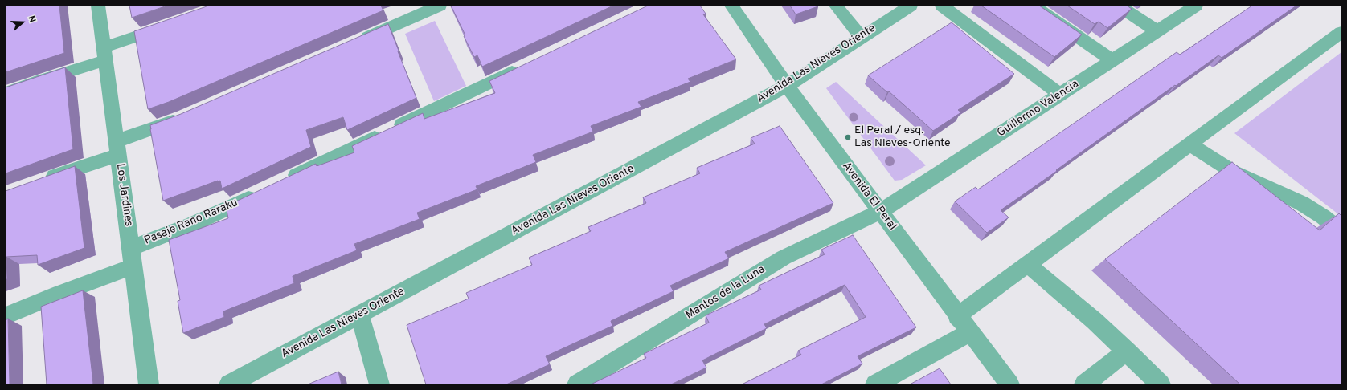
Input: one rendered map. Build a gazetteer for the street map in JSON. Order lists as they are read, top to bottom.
{
  "streets": {
    "street": [
      "Avenida Las Nieves Oriente",
      "Guillermo Valencia",
      "Los Jardines",
      "Avenida El Peral",
      "Pasaje Rano Raraku",
      "Mantos de la Luna"
    ]
  },
  "crossings": [
    ["Avenida Las Nieves Oriente", "Avenida El Peral"],
    ["Guillermo Valencia", "Avenida El Peral"],
    ["Guillermo Valencia", "Mantos de la Luna"],
    ["Los Jardines", "Pasaje Rano Raraku"],
    ["Avenida El Peral", "Mantos de la Luna"]
  ],
  "places": ["El Peral / esq. Las Nieves-Oriente"],
  "north": "right"
}
